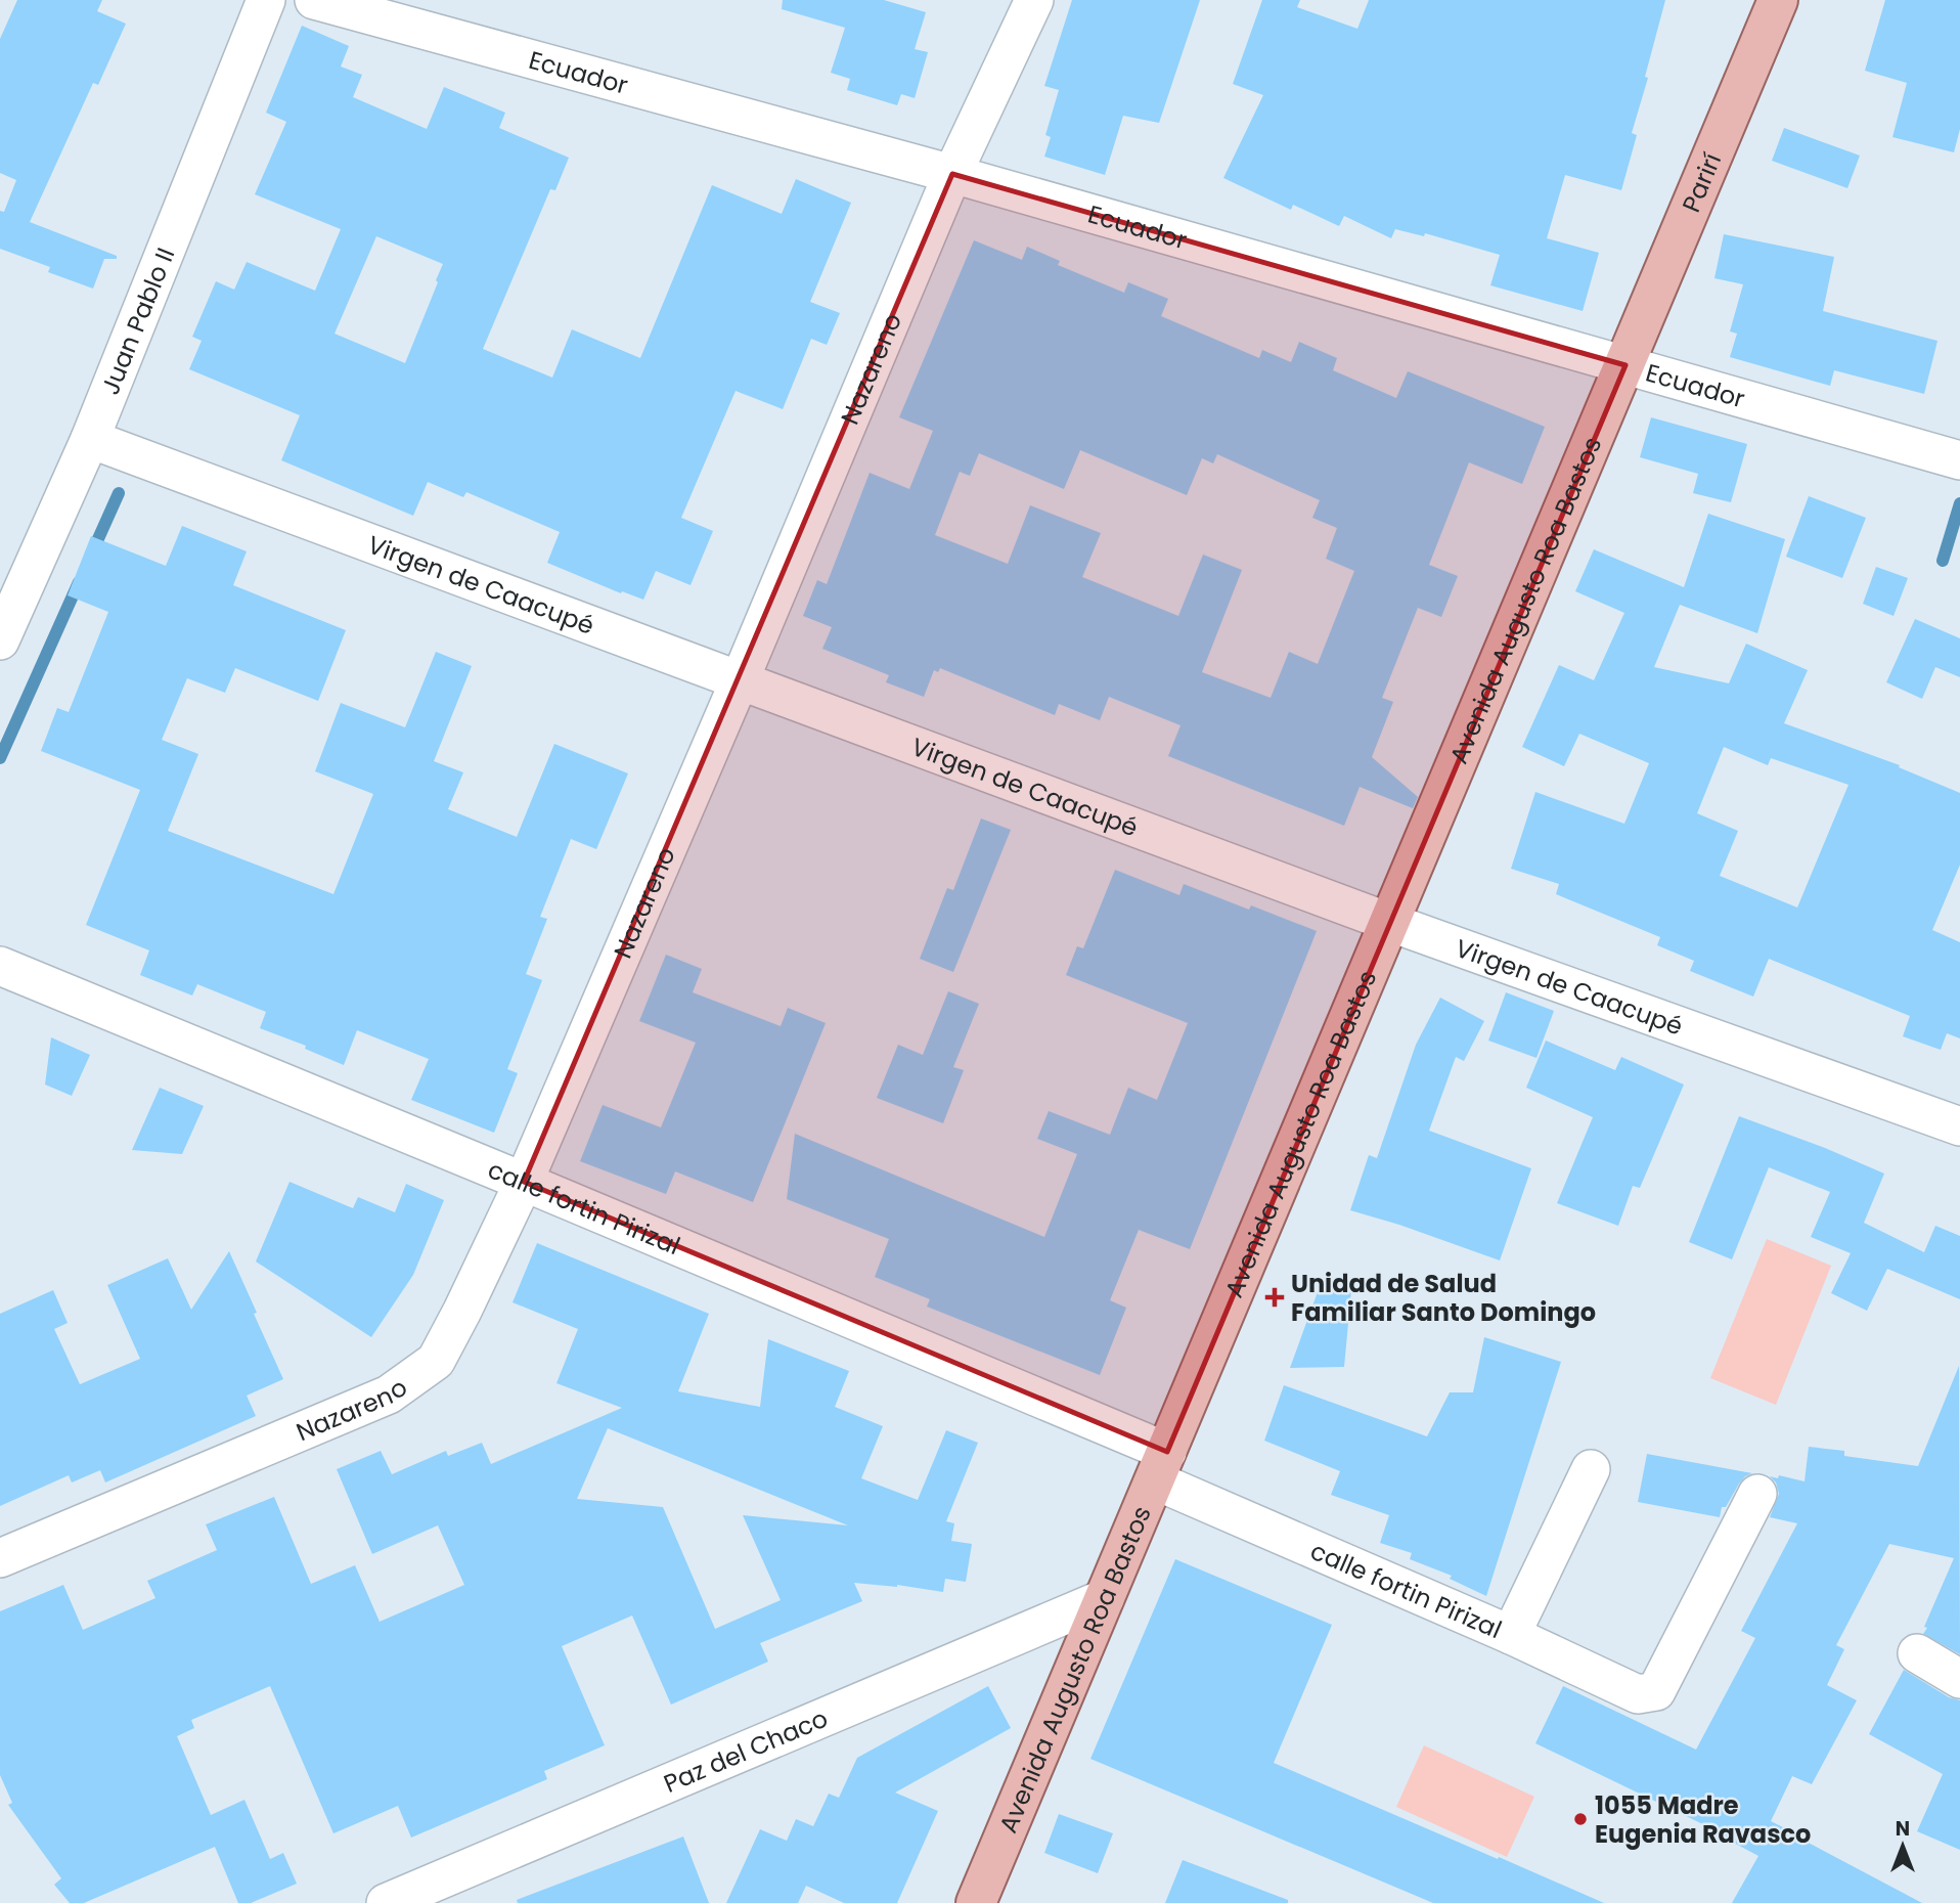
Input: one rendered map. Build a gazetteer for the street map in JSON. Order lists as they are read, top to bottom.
{
  "streets": {
    "main road": ["Parirí", "Avenida Augusto Roa Bastos"],
    "street": [
      "Ecuador",
      "Juan Pablo II",
      "Nazareno",
      "Virgen de Caacupé",
      "calle fortin Pirizal",
      "Paz del Chaco"
    ]
  },
  "crossings": [
    ["Ecuador", "Parirí"],
    ["Ecuador", "Nazareno"],
    ["Ecuador", "Avenida Augusto Roa Bastos"],
    ["Parirí", "Avenida Augusto Roa Bastos"],
    ["Juan Pablo II", "Virgen de Caacupé"],
    ["Nazareno", "Virgen de Caacupé"],
    ["Nazareno", "calle fortin Pirizal"],
    ["Virgen de Caacupé", "Avenida Augusto Roa Bastos"],
    ["Avenida Augusto Roa Bastos", "calle fortin Pirizal"],
    ["Avenida Augusto Roa Bastos", "Paz del Chaco"]
  ],
  "places": {
    "health": ["Unidad de Salud Familiar Santo Domingo"],
    "other": ["1055 Madre Eugenia Ravasco"]
  },
  "north": "top"
}
